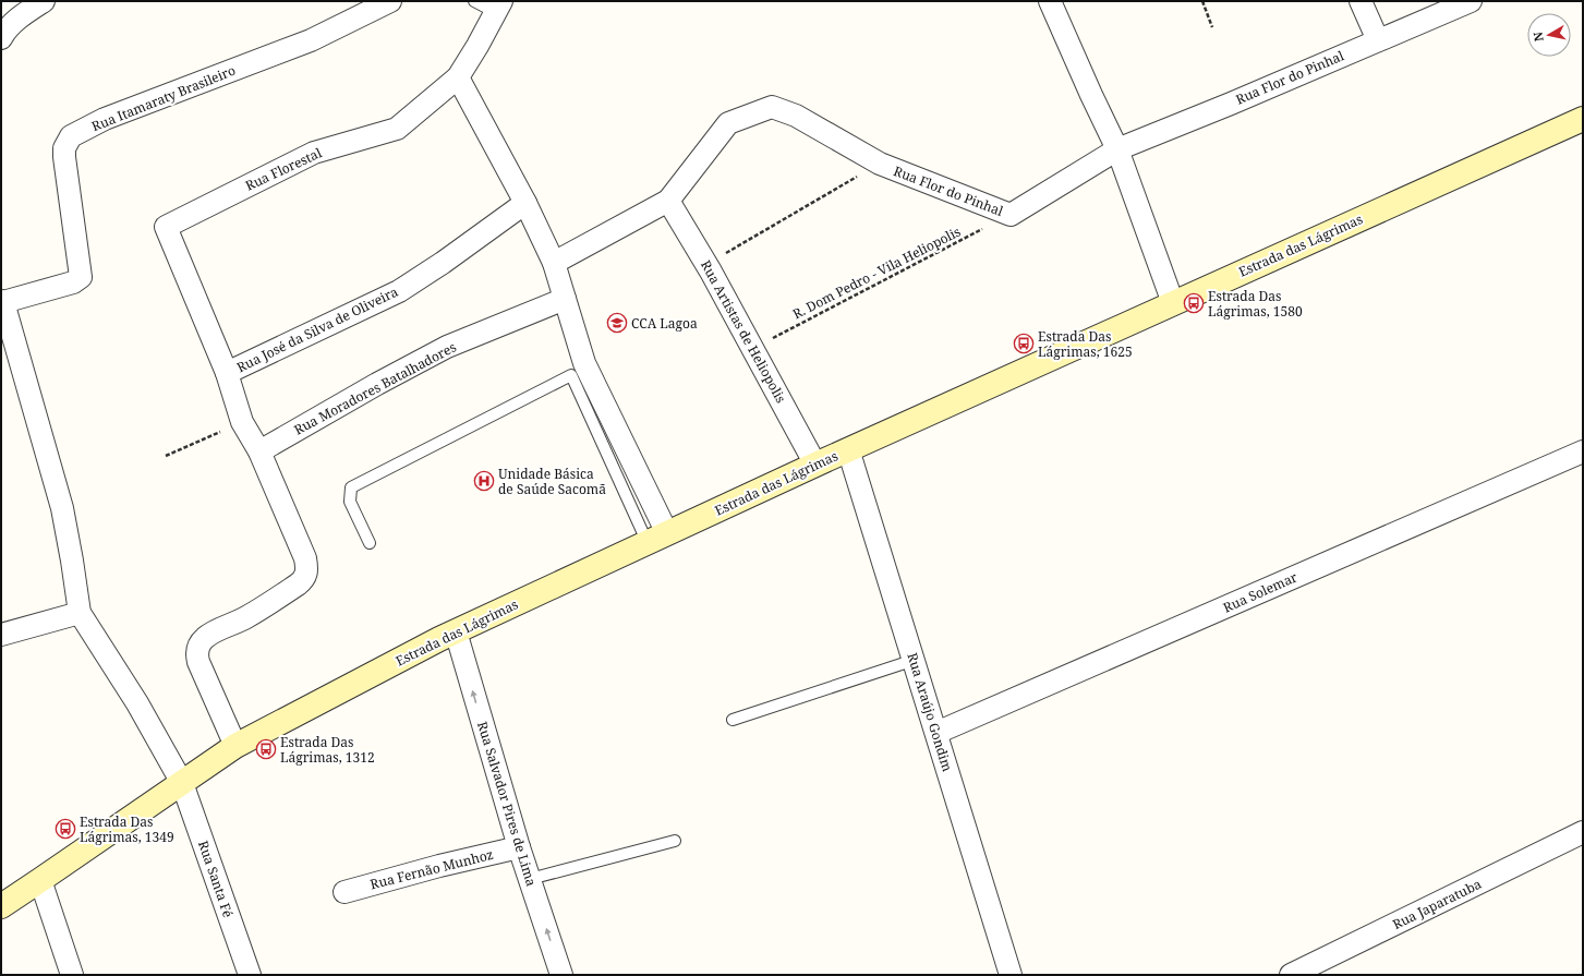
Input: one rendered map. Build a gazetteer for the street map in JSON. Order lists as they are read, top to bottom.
{
  "streets": {
    "main road": ["Estrada das Lágrimas"],
    "street": [
      "Rua Flor do Pinhal",
      "Rua Itamaraty Brasileiro",
      "Rua Florestal",
      "Rua José da Silva de Oliveira",
      "Rua Artistas de Heliopolis",
      "Rua Moradores Batalhadores",
      "Rua Solemar",
      "Rua Araújo Gondim",
      "Rua Salvador Pires de Lima",
      "Rua Fernão Munhoz",
      "Rua Santa Fé",
      "Rua Japaratuba"
    ],
    "path": ["R. Dom Pedro - Vila Heliopolis"]
  },
  "crossings": [
    ["Rua Flor do Pinhal", "R. Dom Pedro - Vila Heliopolis"],
    ["Rua Flor do Pinhal", "Rua Artistas de Heliopolis"],
    ["Rua Florestal", "Rua José da Silva de Oliveira"],
    ["Estrada das Lágrimas", "Rua José da Silva de Oliveira"],
    ["Estrada das Lágrimas", "Rua Artistas de Heliopolis"],
    ["Estrada das Lágrimas", "Rua Araújo Gondim"],
    ["Estrada das Lágrimas", "Rua Salvador Pires de Lima"],
    ["Estrada das Lágrimas", "Rua Santa Fé"],
    ["R. Dom Pedro - Vila Heliopolis", "Rua Artistas de Heliopolis"],
    ["Rua José da Silva de Oliveira", "Rua Moradores Batalhadores"],
    ["Rua Solemar", "Rua Araújo Gondim"],
    ["Rua Salvador Pires de Lima", "Rua Fernão Munhoz"]
  ],
  "one_way": ["Rua Salvador Pires de Lima"],
  "places": {
    "bus stop": [
      "Estrada Das Lágrimas, 1580",
      "Estrada Das Lágrimas, 1625",
      "Estrada Das Lágrimas, 1312",
      "Estrada Das Lágrimas, 1349"
    ],
    "school or university": ["CCA Lagoa"],
    "hospital": ["Unidade Básica de Saúde Sacomã"]
  },
  "north": "left"
}
